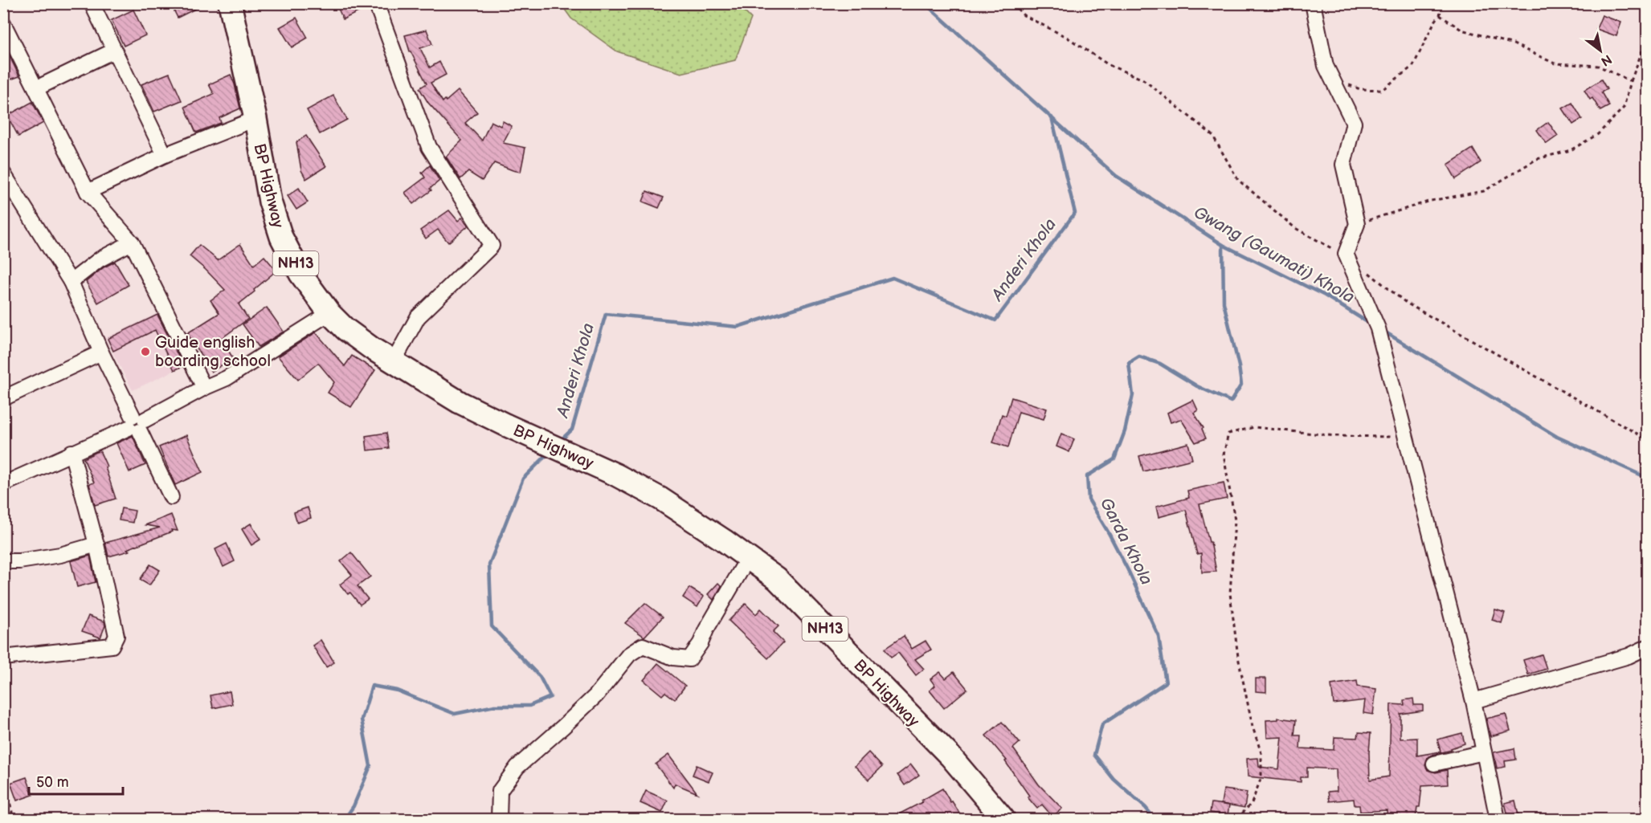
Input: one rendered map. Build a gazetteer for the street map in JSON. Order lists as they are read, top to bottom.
{
  "streets": {
    "highway": ["BP Highway", "NH13"]
  },
  "water": ["Gwang (Gaumati) Khola", "Anderi Khola", "Garda Khola"],
  "places": ["Guide english boarding school"],
  "scale_bar": "50 m",
  "north": "bottom right"
}
